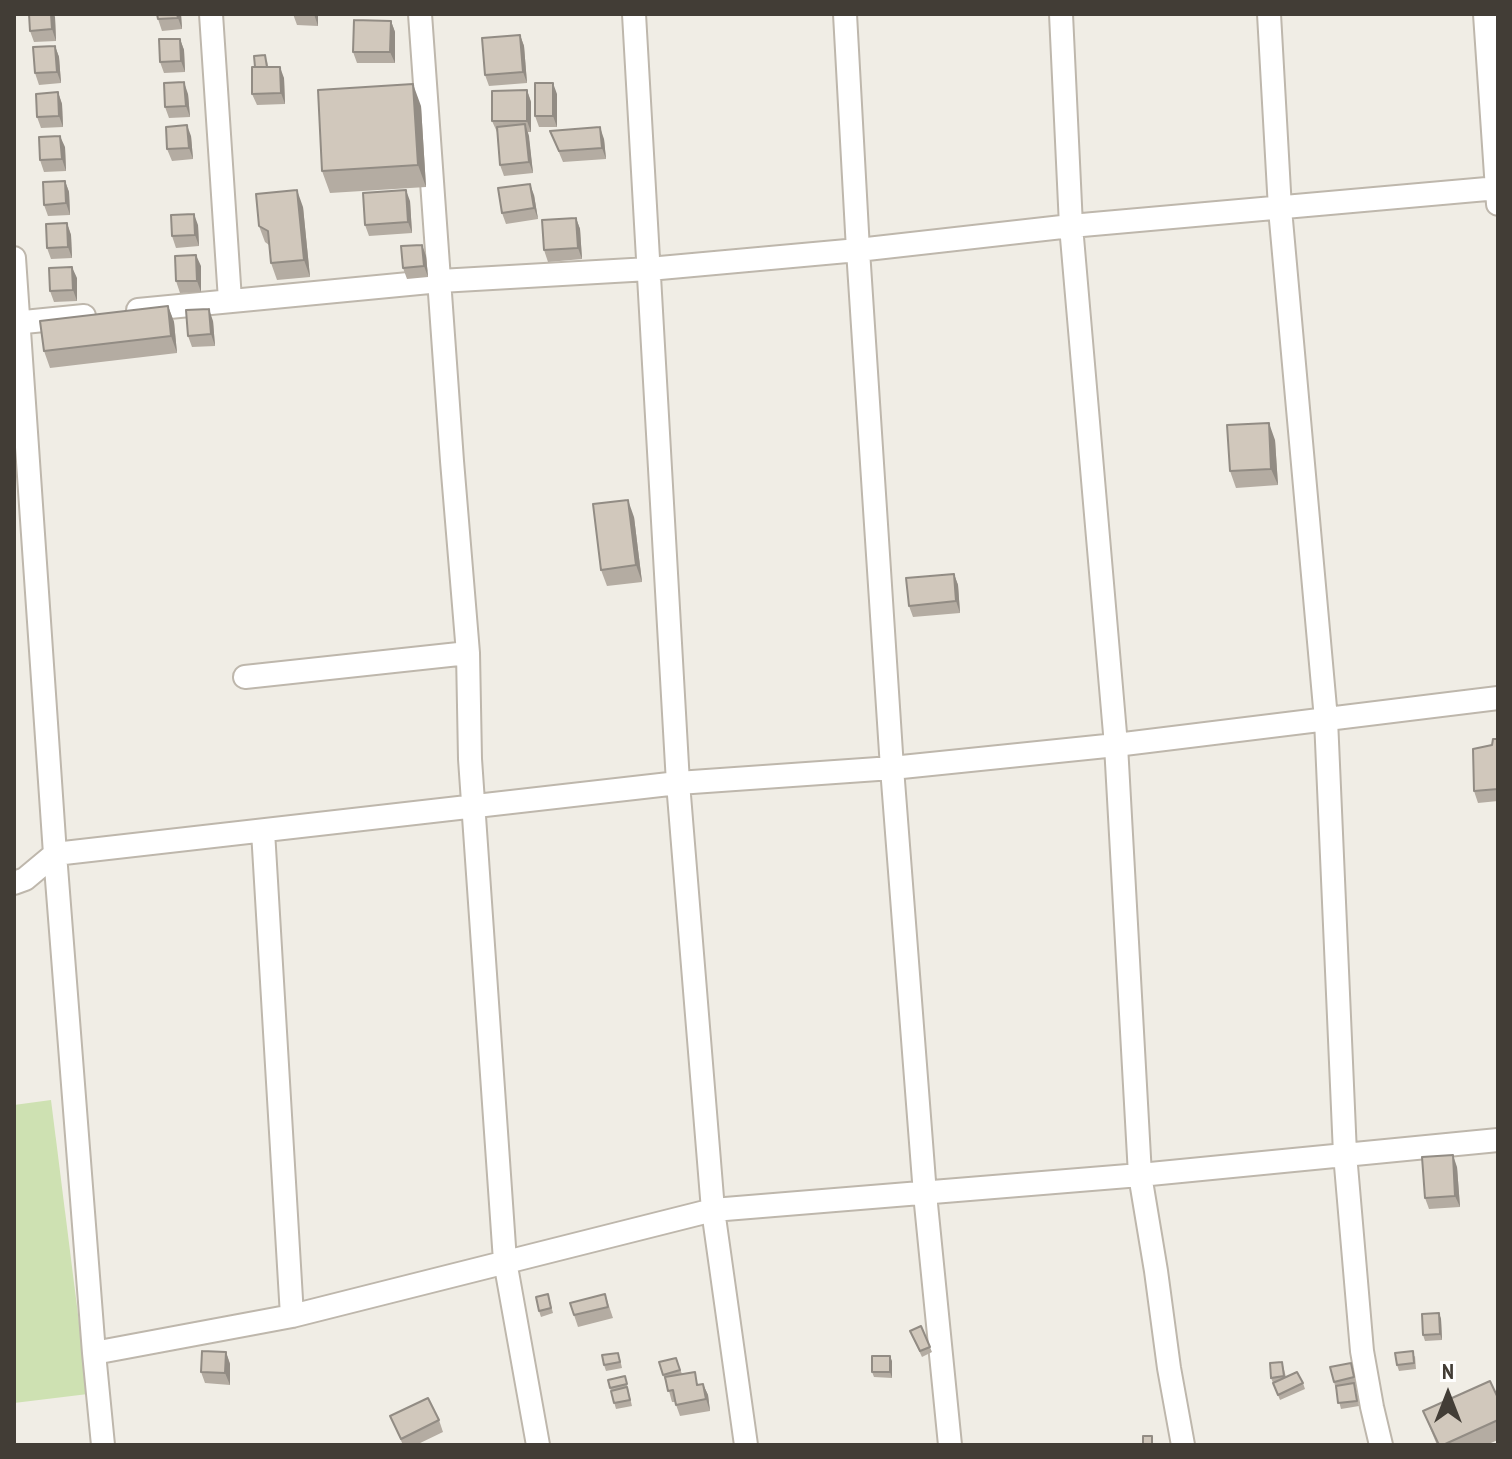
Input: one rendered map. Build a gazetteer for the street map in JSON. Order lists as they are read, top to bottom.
{
  "north": "top"
}
